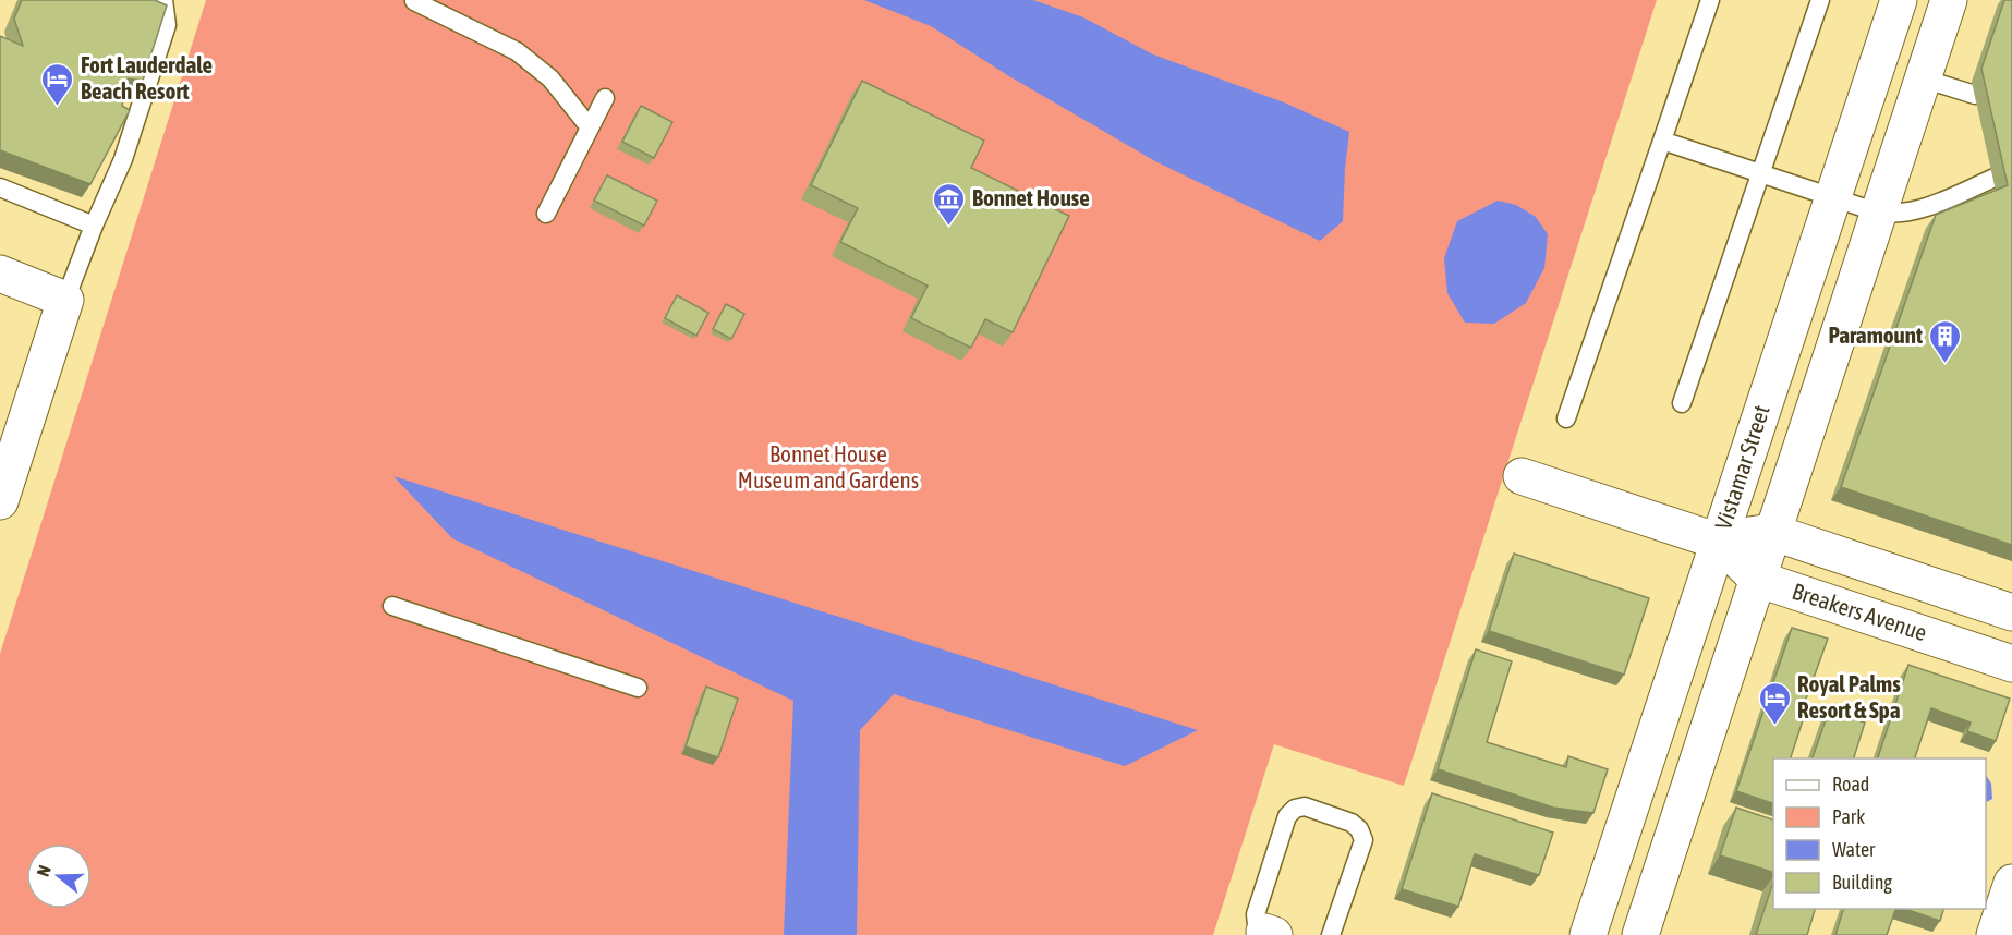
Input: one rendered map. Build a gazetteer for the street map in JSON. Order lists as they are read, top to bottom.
{
  "streets": {
    "street": ["Vistamar Street", "Breakers Avenue"]
  },
  "crossings": [
    ["Vistamar Street", "Breakers Avenue"]
  ],
  "parks": ["Bonnet House Museum and Gardens"],
  "places": {
    "hotel": ["Fort Lauderdale Beach Resort", "Royal Palms Resort & Spa"],
    "museum": ["Bonnet House"],
    "building": ["Paramount"]
  },
  "legend": [
    "Road",
    "Park",
    "Water",
    "Building"
  ],
  "north": "left"
}
